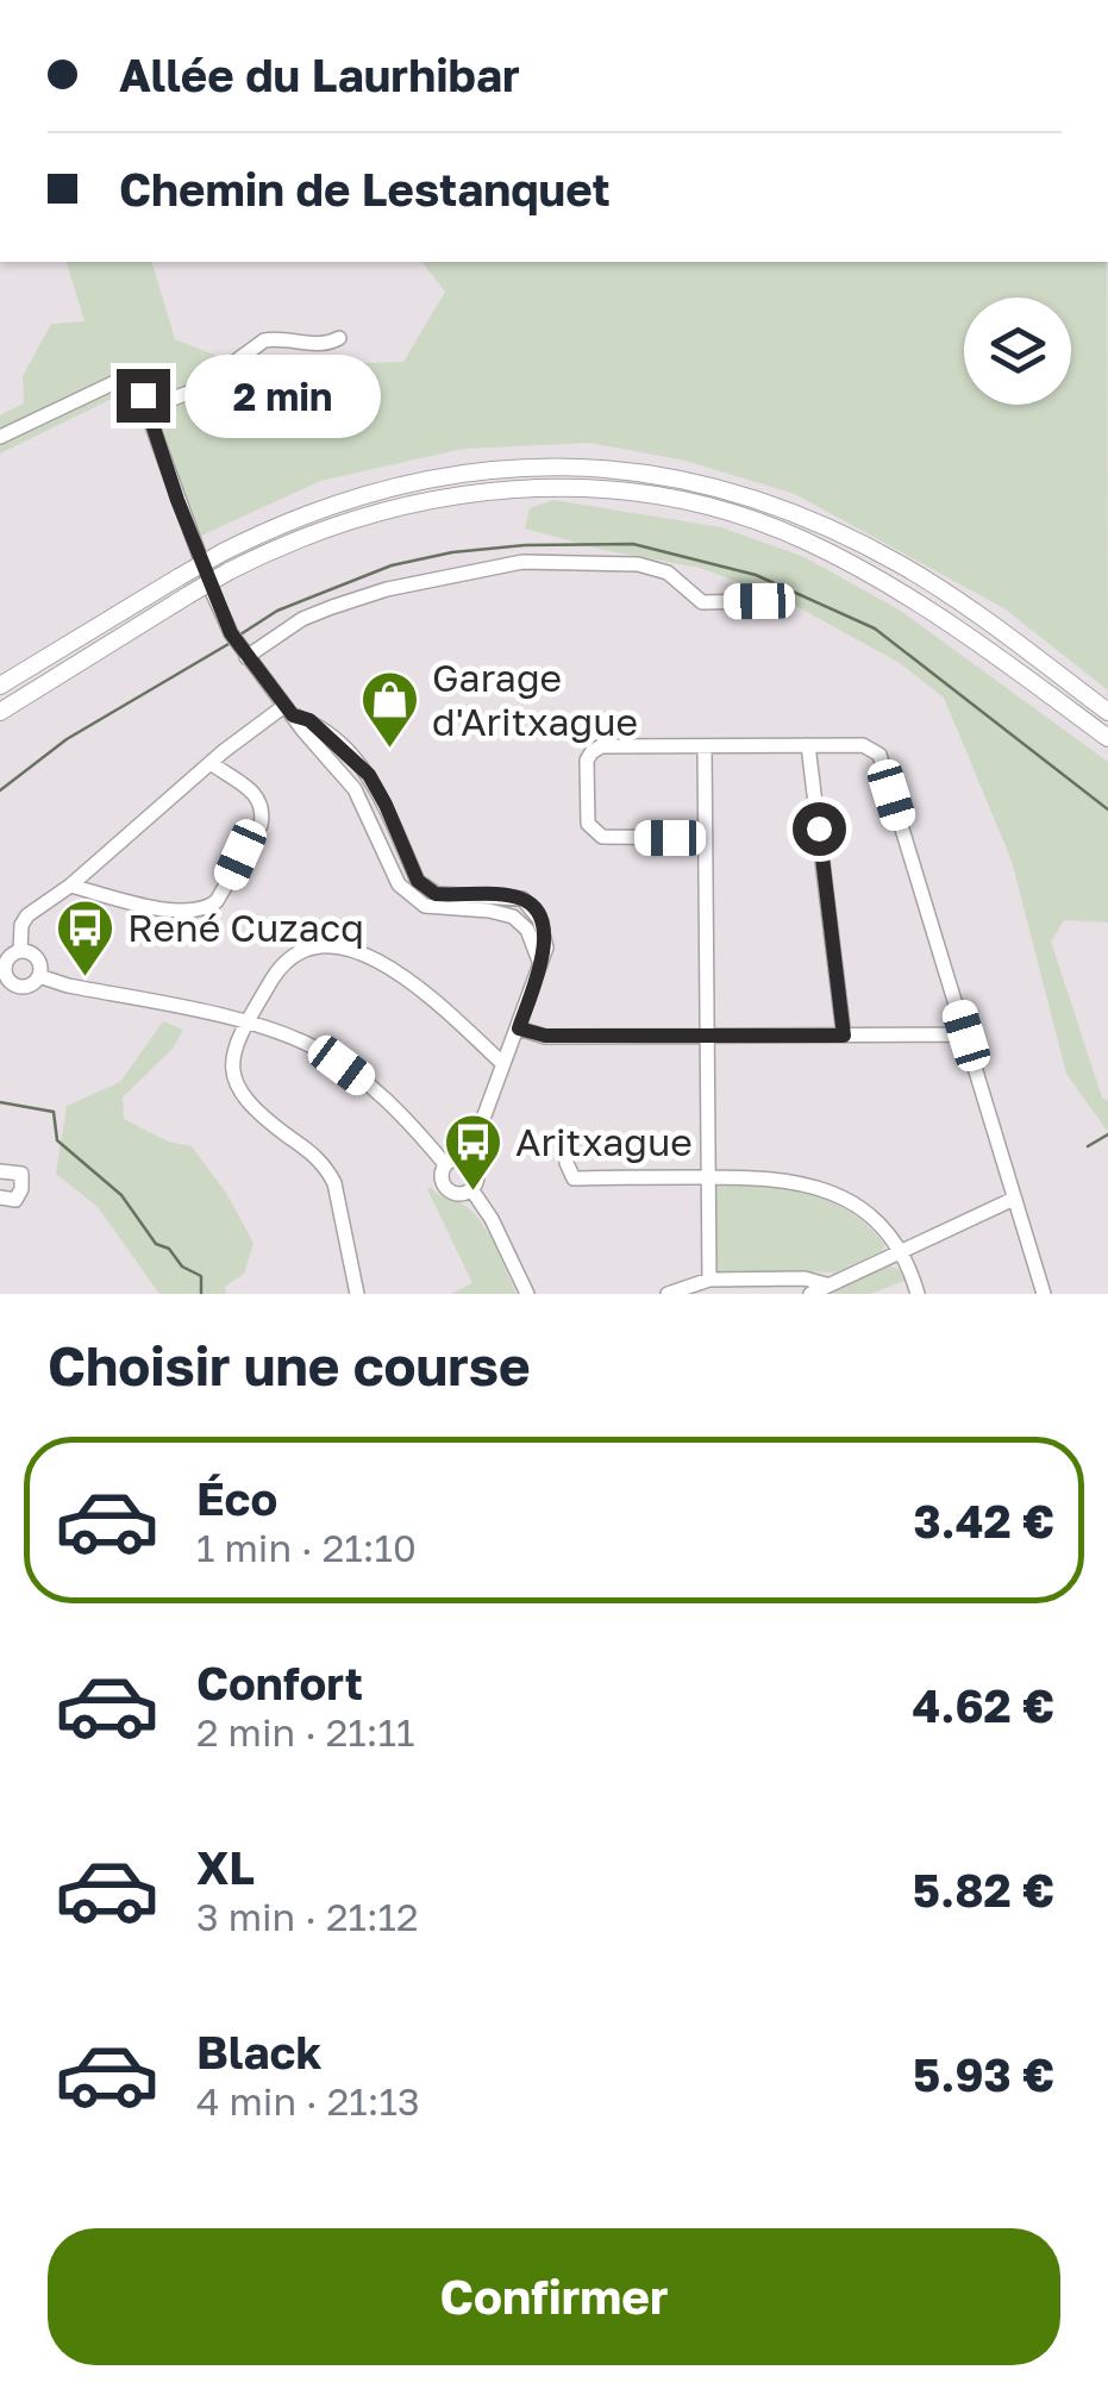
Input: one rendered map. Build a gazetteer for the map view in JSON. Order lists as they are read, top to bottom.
{
  "places": {
    "shop": ["Garage d'Aritxague"],
    "bus stop": ["René Cuzacq", "Aritxague"]
  },
  "page": {
    "banner": ["Allée du Laurhibar", "Chemin de Lestanquet"],
    "bubble": "2 min",
    "heading": "Choisir une course",
    "list": [
      {
        "name": "Éco",
        "note": "1 min · 21:10",
        "value": "3.42 €"
      },
      {
        "name": "Confort",
        "note": "2 min · 21:11",
        "value": "4.62 €"
      },
      {
        "name": "XL",
        "note": "3 min · 21:12",
        "value": "5.82 €"
      },
      {
        "name": "Black",
        "note": "4 min · 21:13",
        "value": "5.93 €"
      }
    ],
    "buttons": "Confirmer"
  }
}
